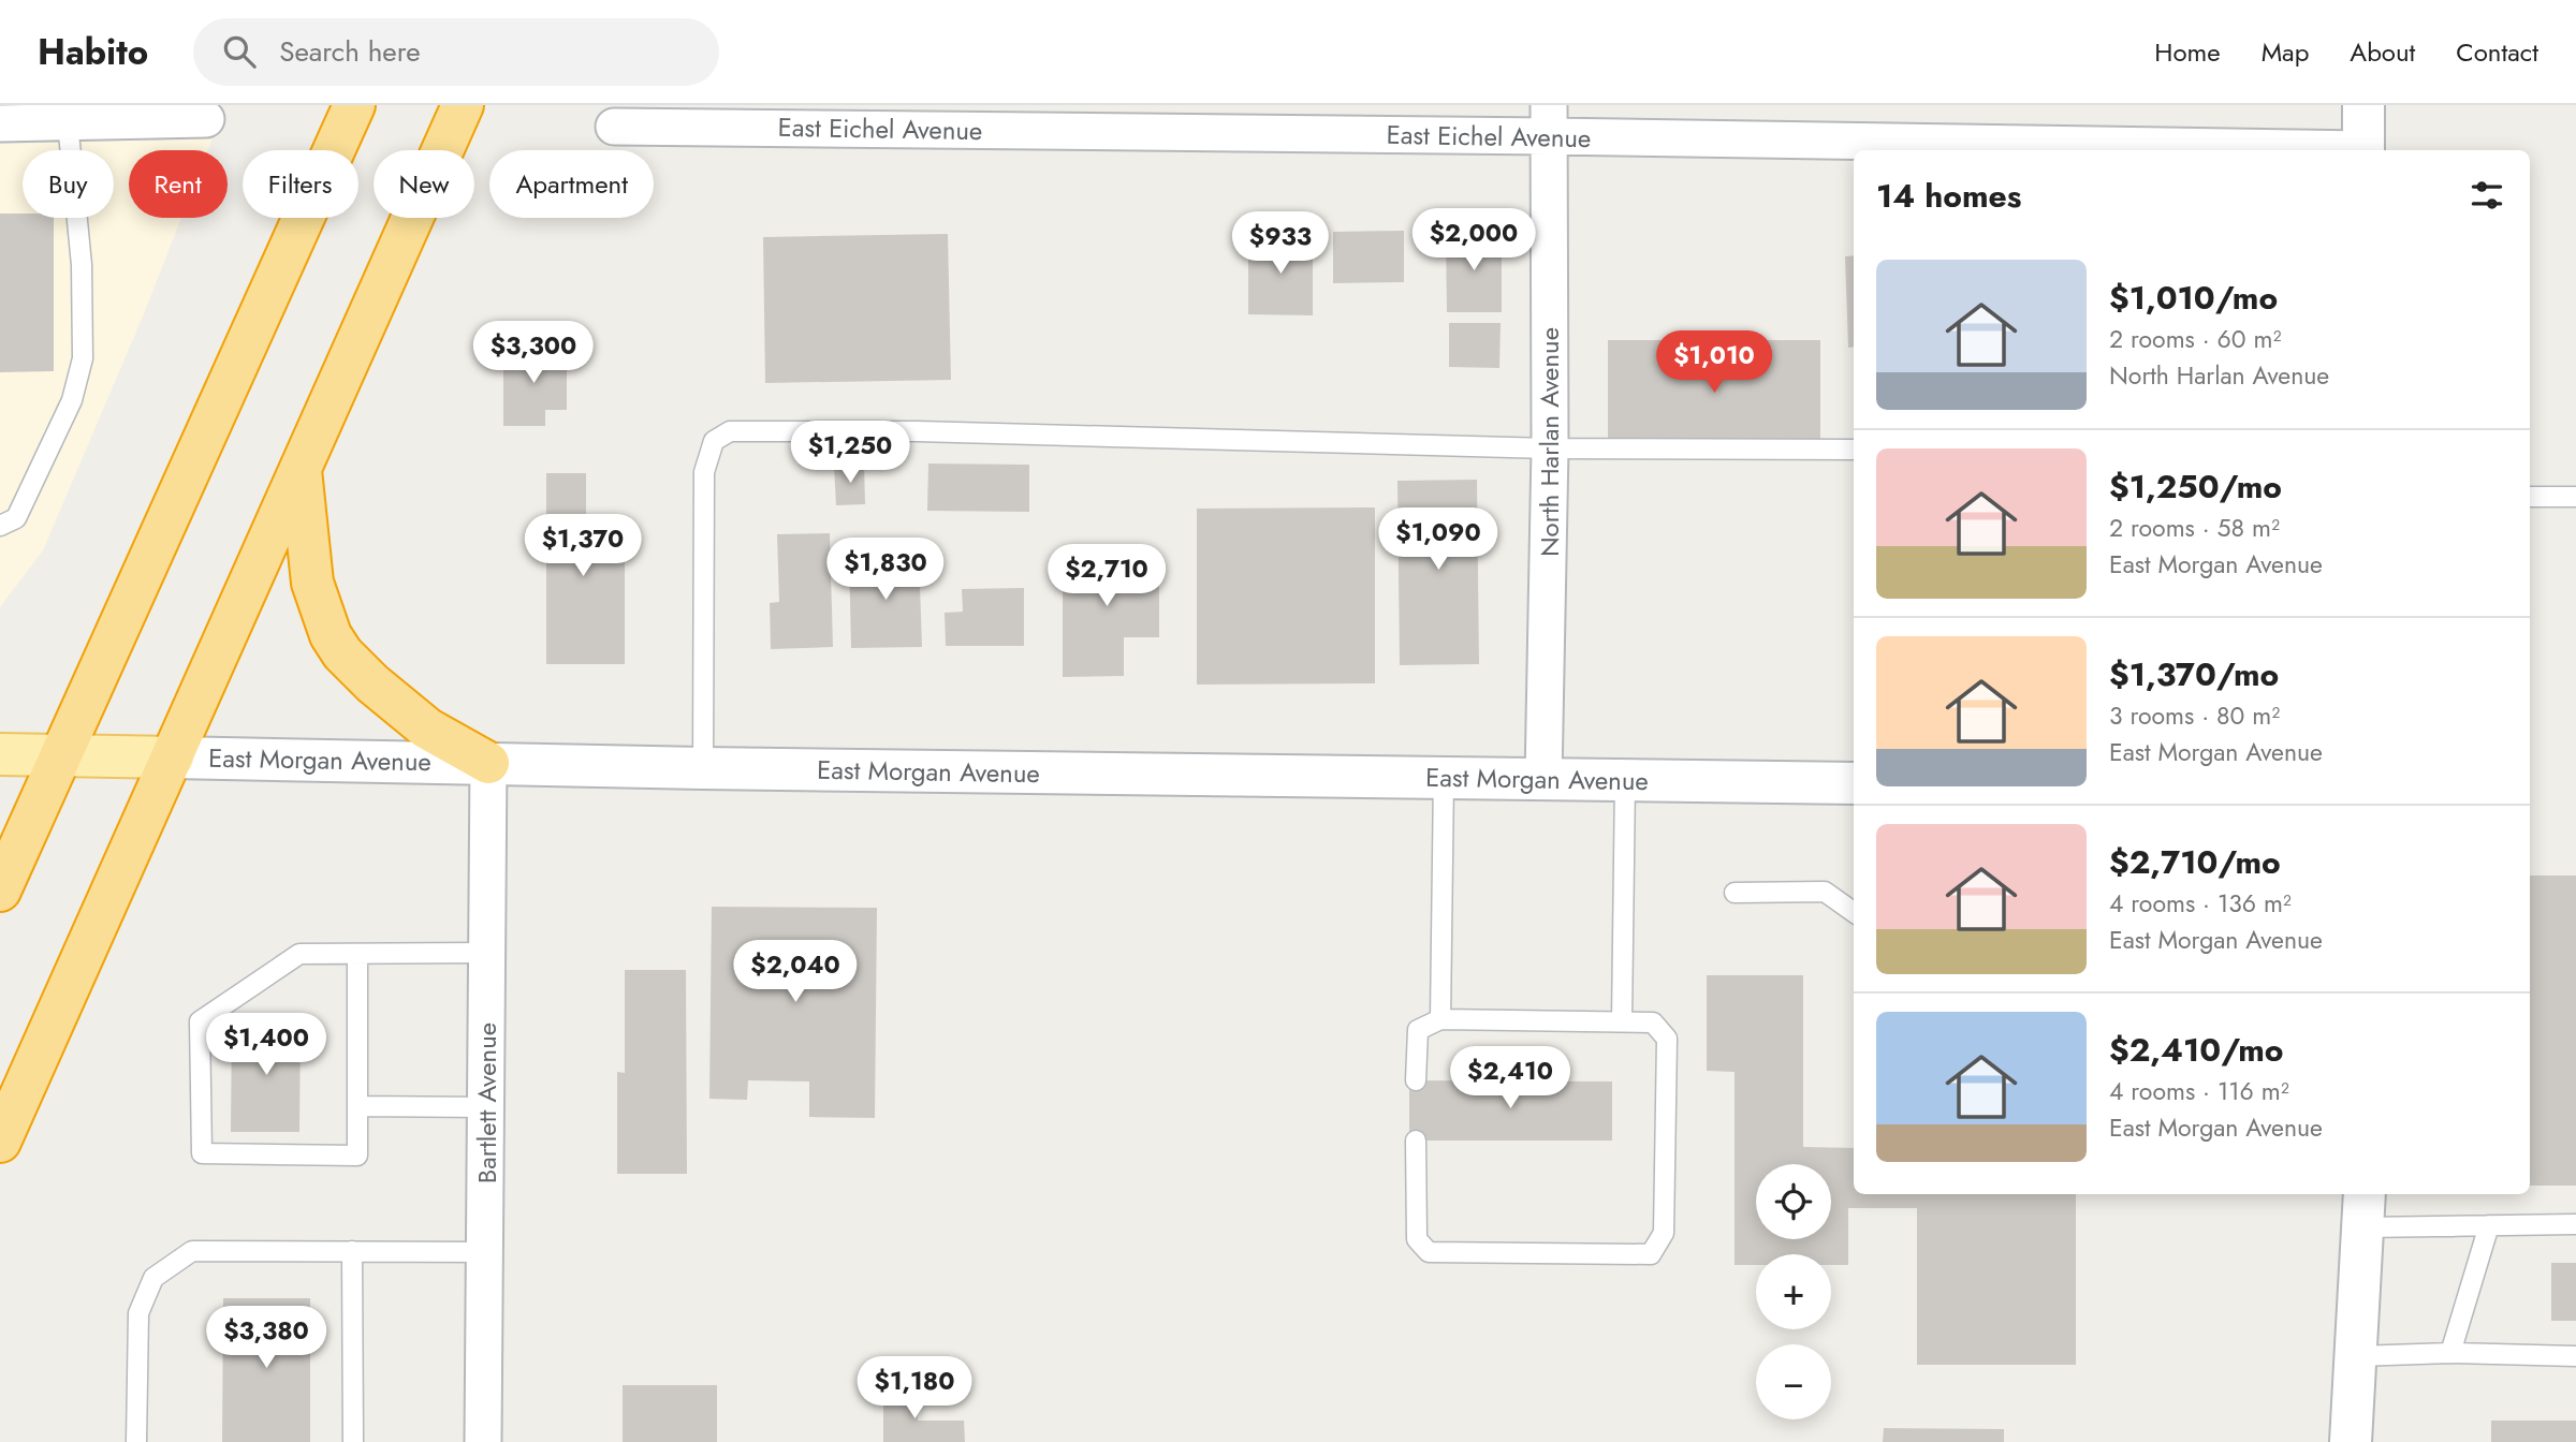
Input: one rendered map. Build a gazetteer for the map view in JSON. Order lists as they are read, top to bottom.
{
  "streets": {
    "main road": ["East Morgan Avenue"],
    "street": ["East Eichel Avenue", "North Harlan Avenue", "Bartlett Avenue"]
  },
  "crossings": [
    ["East Eichel Avenue", "North Harlan Avenue"],
    ["North Harlan Avenue", "East Morgan Avenue"],
    ["East Morgan Avenue", "Bartlett Avenue"]
  ],
  "page": {
    "header": "Habito",
    "search": "Search here",
    "nav": [
      "Home",
      "Map",
      "About",
      "Contact"
    ],
    "chip": [
      "Buy",
      "Rent",
      "Filters",
      "New",
      "Apartment"
    ],
    "heading": "14 homes",
    "price": [
      "$2,000",
      "$933",
      "$3,300",
      "$1,010",
      "$1,250",
      "$1,090",
      "$1,370",
      "$1,830",
      "$2,710",
      "$2,040",
      "$1,400",
      "$2,410",
      "$3,380",
      "$1,180"
    ],
    "list": [
      {
        "name": "$1,010/mo",
        "note": "2 rooms · 60 m² · North Harlan Avenue"
      },
      {
        "name": "$1,250/mo",
        "note": "2 rooms · 58 m² · East Morgan Avenue"
      },
      {
        "name": "$1,370/mo",
        "note": "3 rooms · 80 m² · East Morgan Avenue"
      },
      {
        "name": "$2,710/mo",
        "note": "4 rooms · 136 m² · East Morgan Avenue"
      },
      {
        "name": "$2,410/mo",
        "note": "4 rooms · 116 m² · East Morgan Avenue"
      }
    ],
    "map_buttons": ["+", "−"]
  }
}
